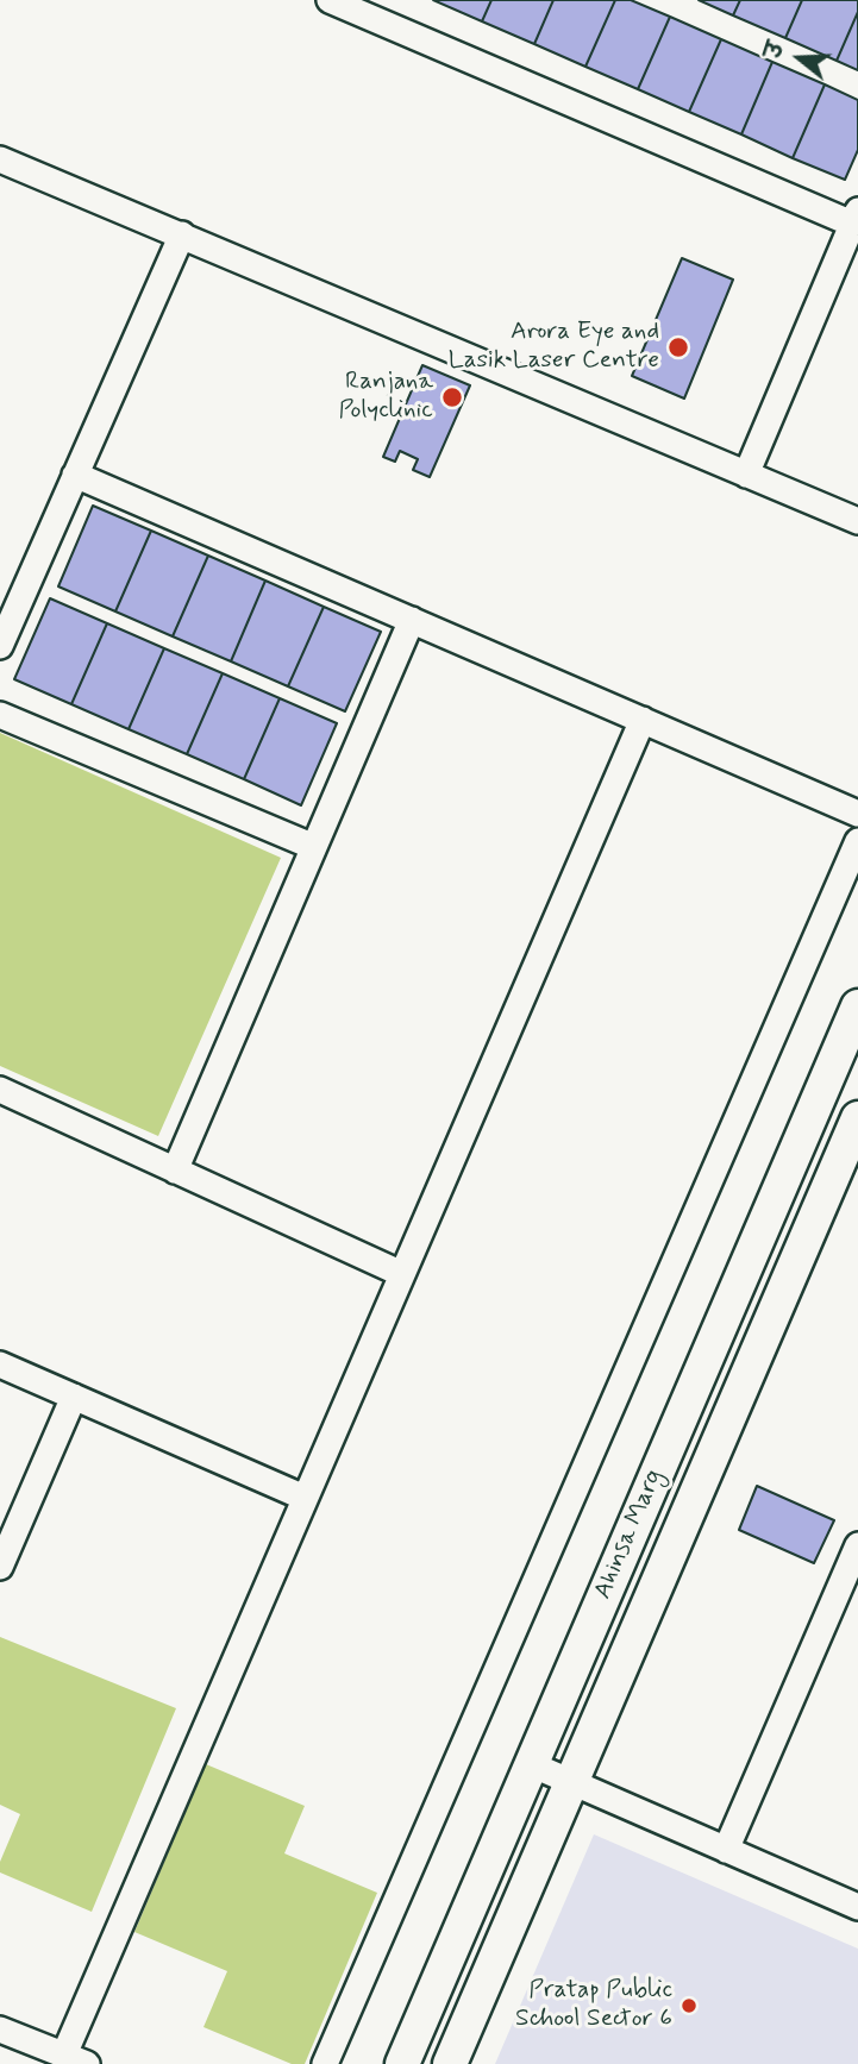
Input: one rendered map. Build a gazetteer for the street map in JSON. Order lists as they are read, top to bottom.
{
  "streets": {
    "street": ["Ahinsa Marg"]
  },
  "places": ["Arora Eye and Lasik Laser Centre", "Ranjana Polyclinic", "Pratap Public School Sector 6"],
  "north": "left"
}
